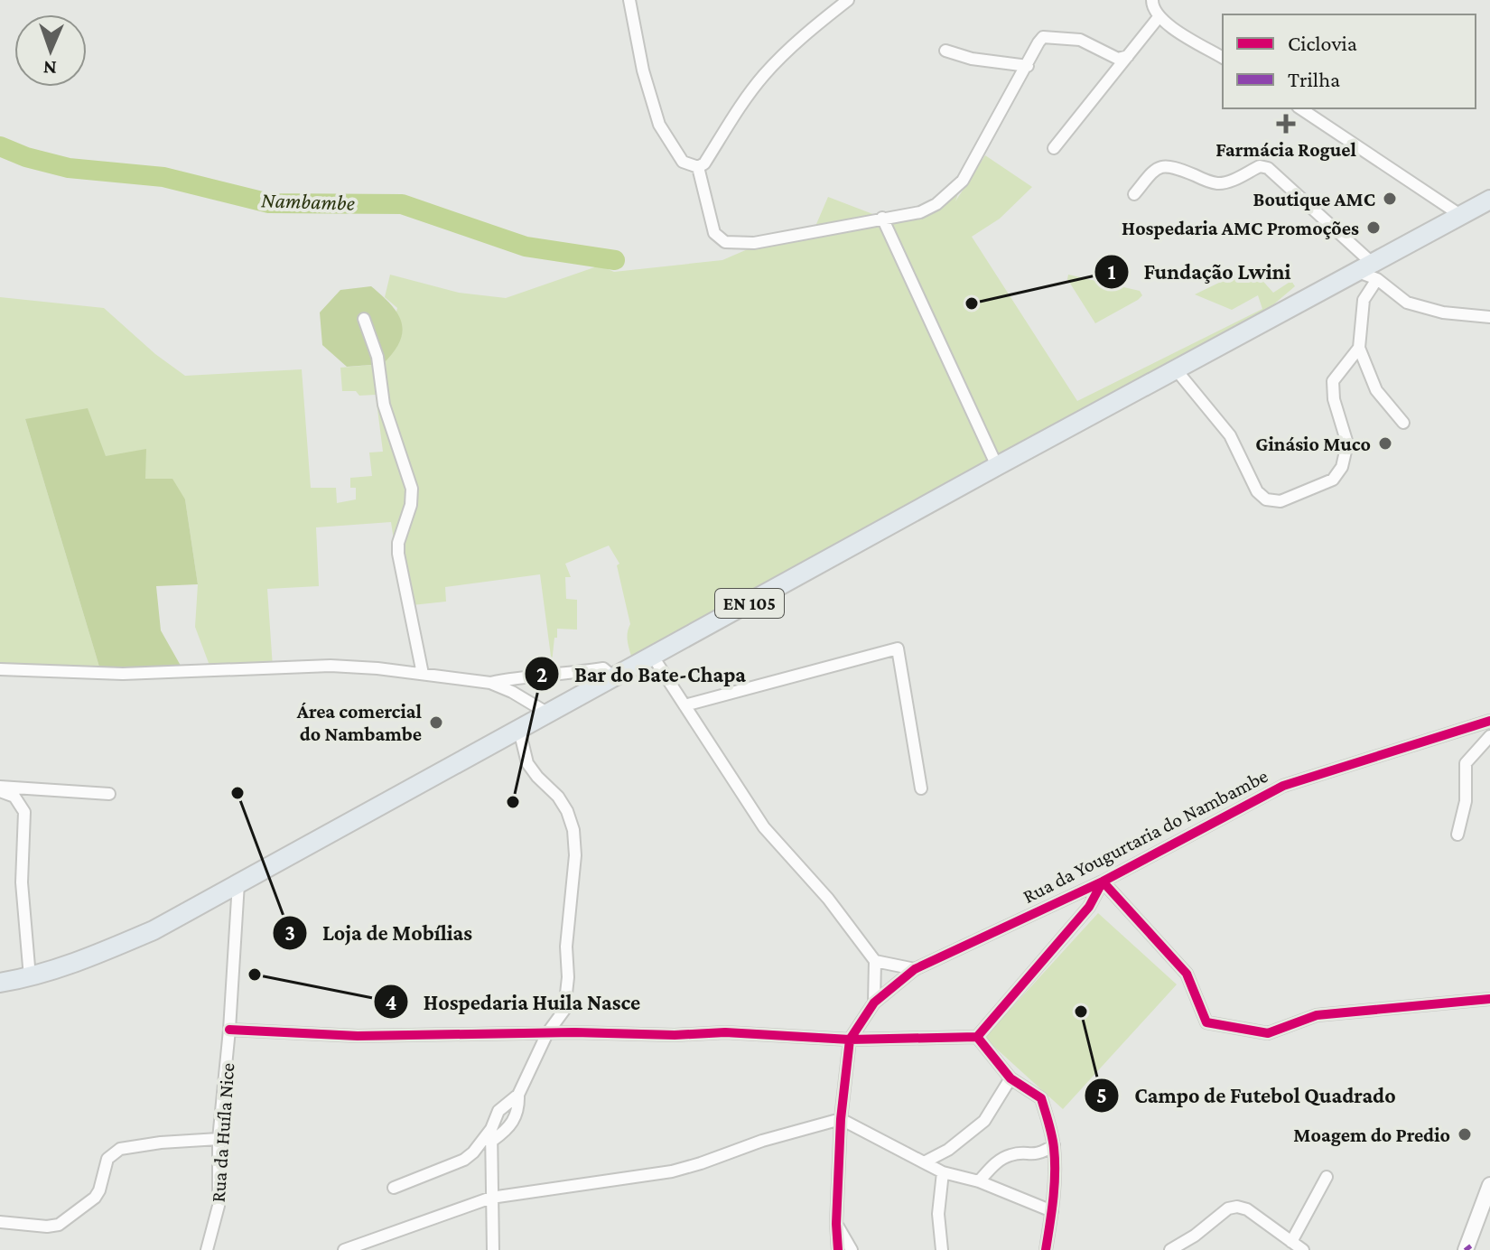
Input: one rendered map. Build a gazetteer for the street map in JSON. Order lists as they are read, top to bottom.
{
  "streets": {
    "main road": ["EN 105"],
    "street": ["Rua da Yougurtaria do Nambambe", "Rua da Huíla Nice"]
  },
  "crossings": [
    ["EN 105", "Rua da Huíla Nice"]
  ],
  "water": ["Nambambe"],
  "places": {
    "health": ["Farmácia Roguel"],
    "other": [
      "Boutique AMC",
      "Hospedaria AMC Promoções",
      "Fundação Lwini",
      "Ginásio Muco",
      "Área comercial do Nambambe",
      "Loja de Mobílias",
      "Bar do Bate-Chapa",
      "Hospedaria Huila Nasce",
      "Campo de Futebol Quadrado",
      "Moagem do Predio"
    ]
  },
  "legend": ["Ciclovia", "Trilha"],
  "north": "bottom"
}
